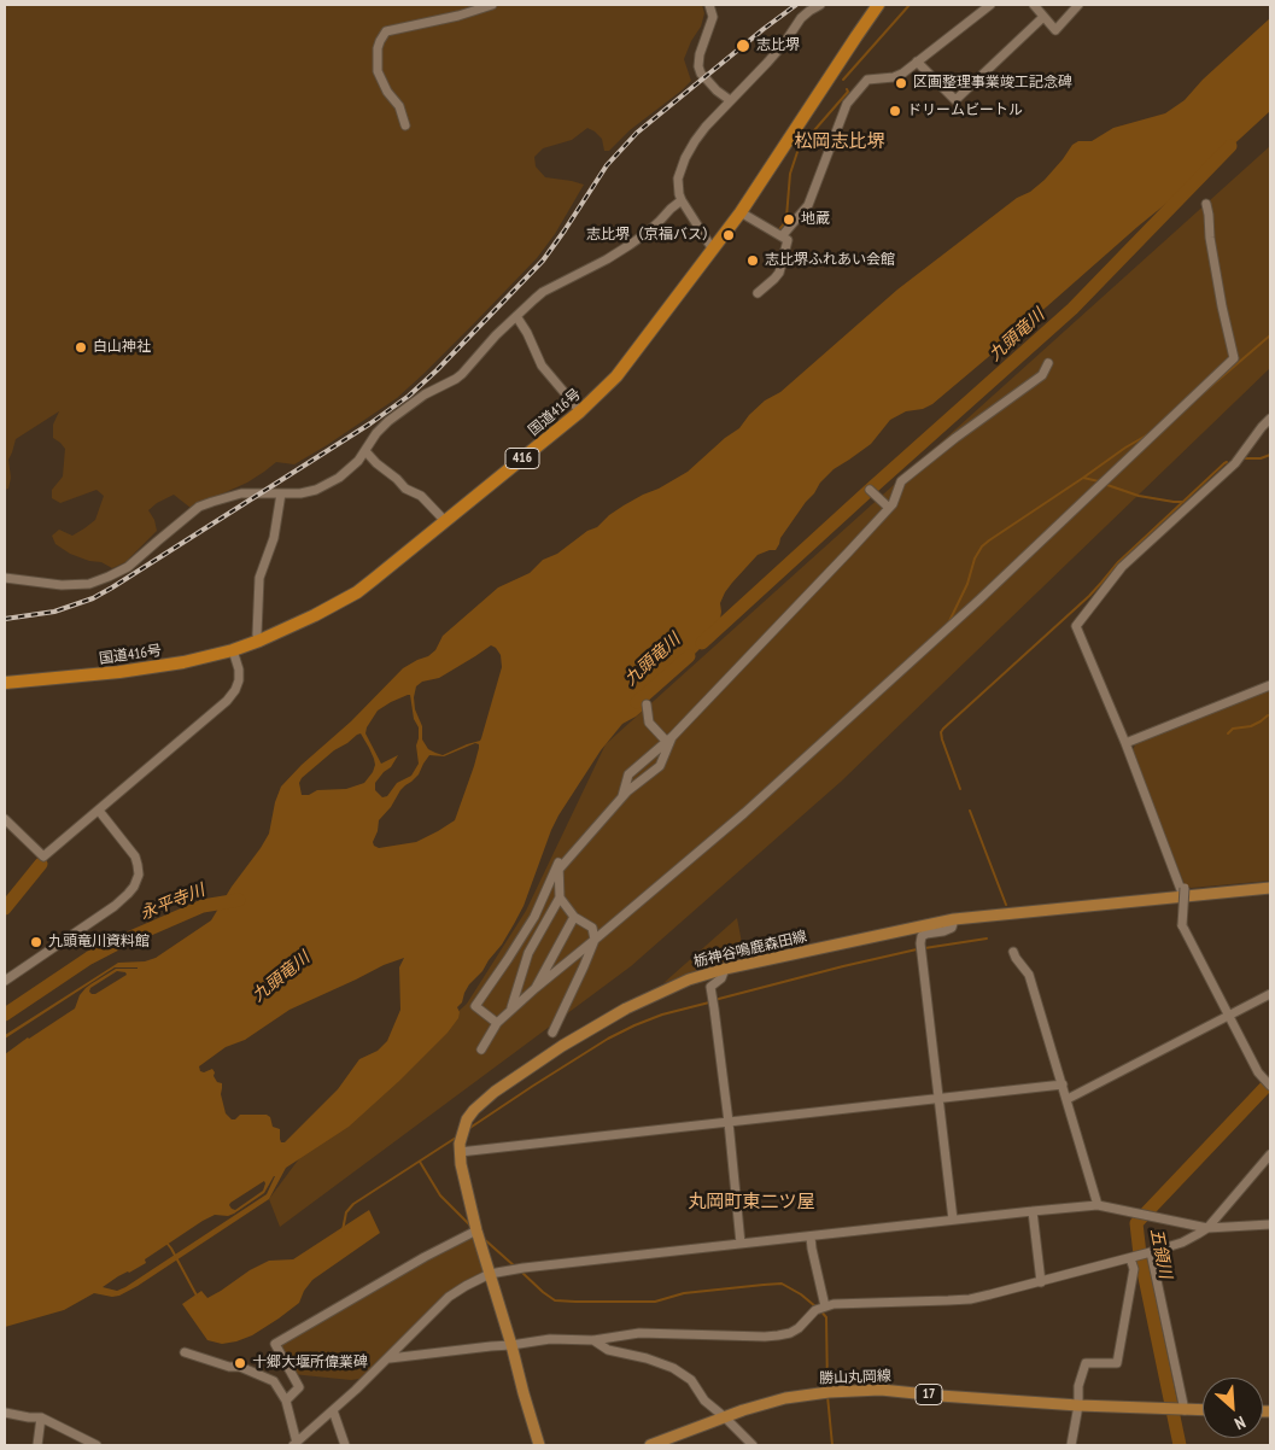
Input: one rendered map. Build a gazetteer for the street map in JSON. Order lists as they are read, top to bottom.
{
  "streets": {
    "highway": ["国道416号", "416"],
    "main road": ["栃神谷鳴鹿森田線", "勝山丸岡線", "17"]
  },
  "districts": ["松岡志比堺", "丸岡町東二ツ屋"],
  "water": ["九頭竜川", "永平寺川", "五領川"],
  "places": [
    "志比堺",
    "区画整理事業竣工記念碑",
    "ドリームビートル",
    "地蔵",
    "志比堺（京福バス）",
    "志比堺ふれあい会館",
    "白山神社",
    "九頭竜川資料館",
    "十郷大堰所偉業碑"
  ],
  "north": "bottom right"
}
